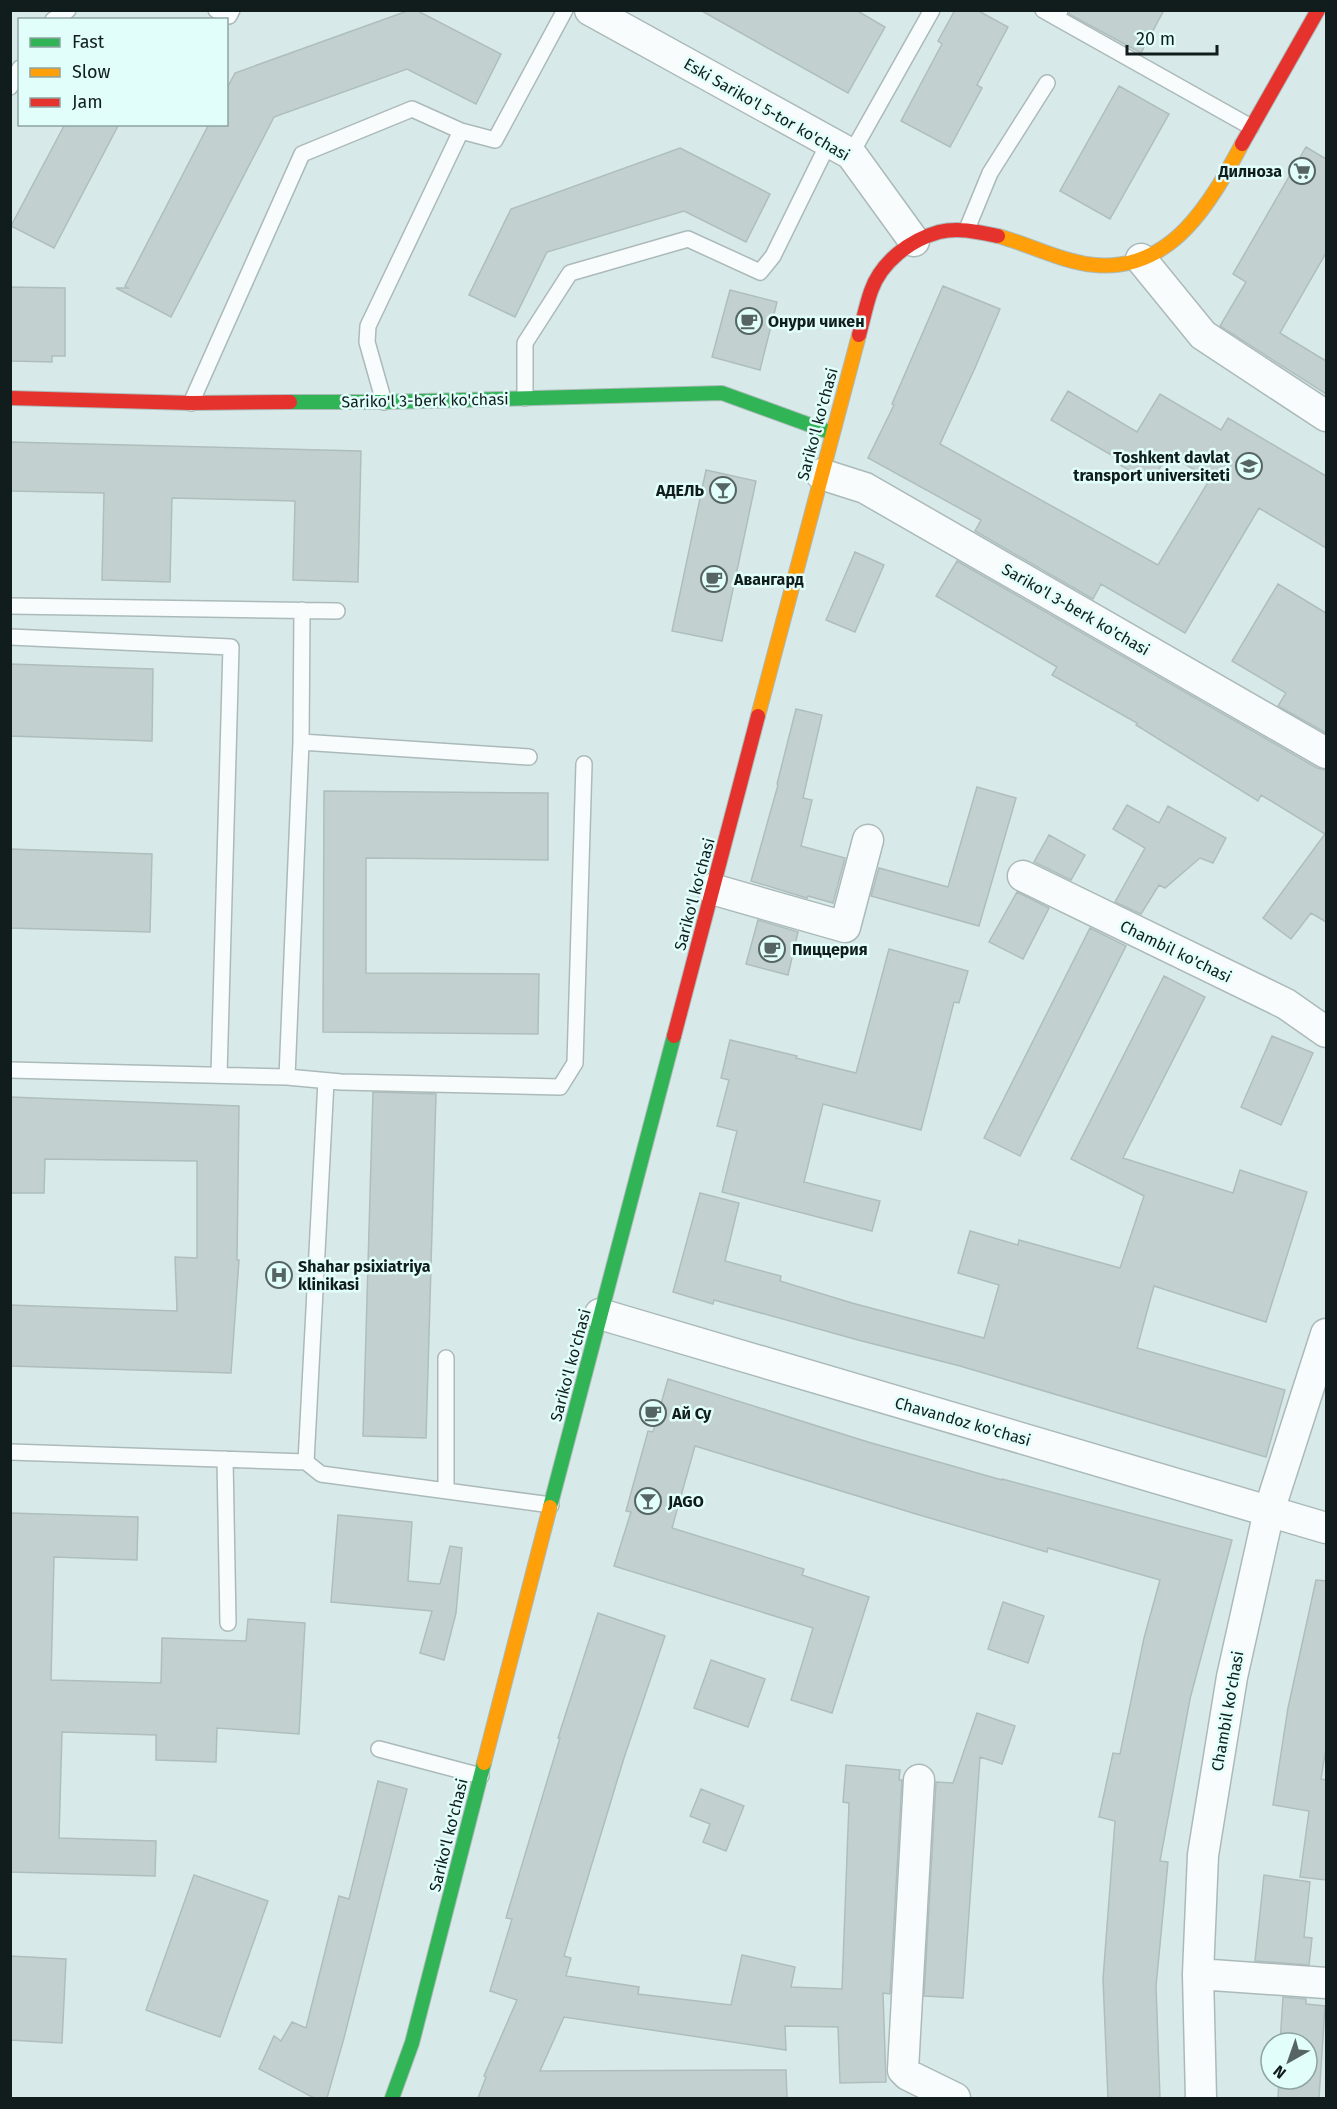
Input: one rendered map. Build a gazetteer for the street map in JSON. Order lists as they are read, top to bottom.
{
  "streets": {
    "main road": ["Sariko'l 3-berk ko'chasi", "Sariko'l ko'chasi"],
    "street": ["Eski Sariko'l 5-tor ko'chasi", "Chambil ko'chasi", "Chavandoz ko'chasi"]
  },
  "crossings": [
    ["Eski Sariko'l 5-tor ko'chasi", "Sariko'l ko'chasi"],
    ["Sariko'l 3-berk ko'chasi", "Sariko'l ko'chasi"],
    ["Sariko'l ko'chasi", "Chavandoz ko'chasi"],
    ["Chambil ko'chasi", "Chavandoz ko'chasi"]
  ],
  "places": {
    "supermarket": ["Дилноза"],
    "cafe": [
      "Онури чикен",
      "Авангард",
      "Пиццерия",
      "Ай Су"
    ],
    "school or university": ["Toshkent davlat transport universiteti"],
    "bar": ["АДЕЛЬ", "JAGO"],
    "hospital": ["Shahar psixiatriya klinikasi"]
  },
  "legend": ["Fast", "Slow", "Jam"],
  "scale_bar": "20 m",
  "north": "bottom left"
}
